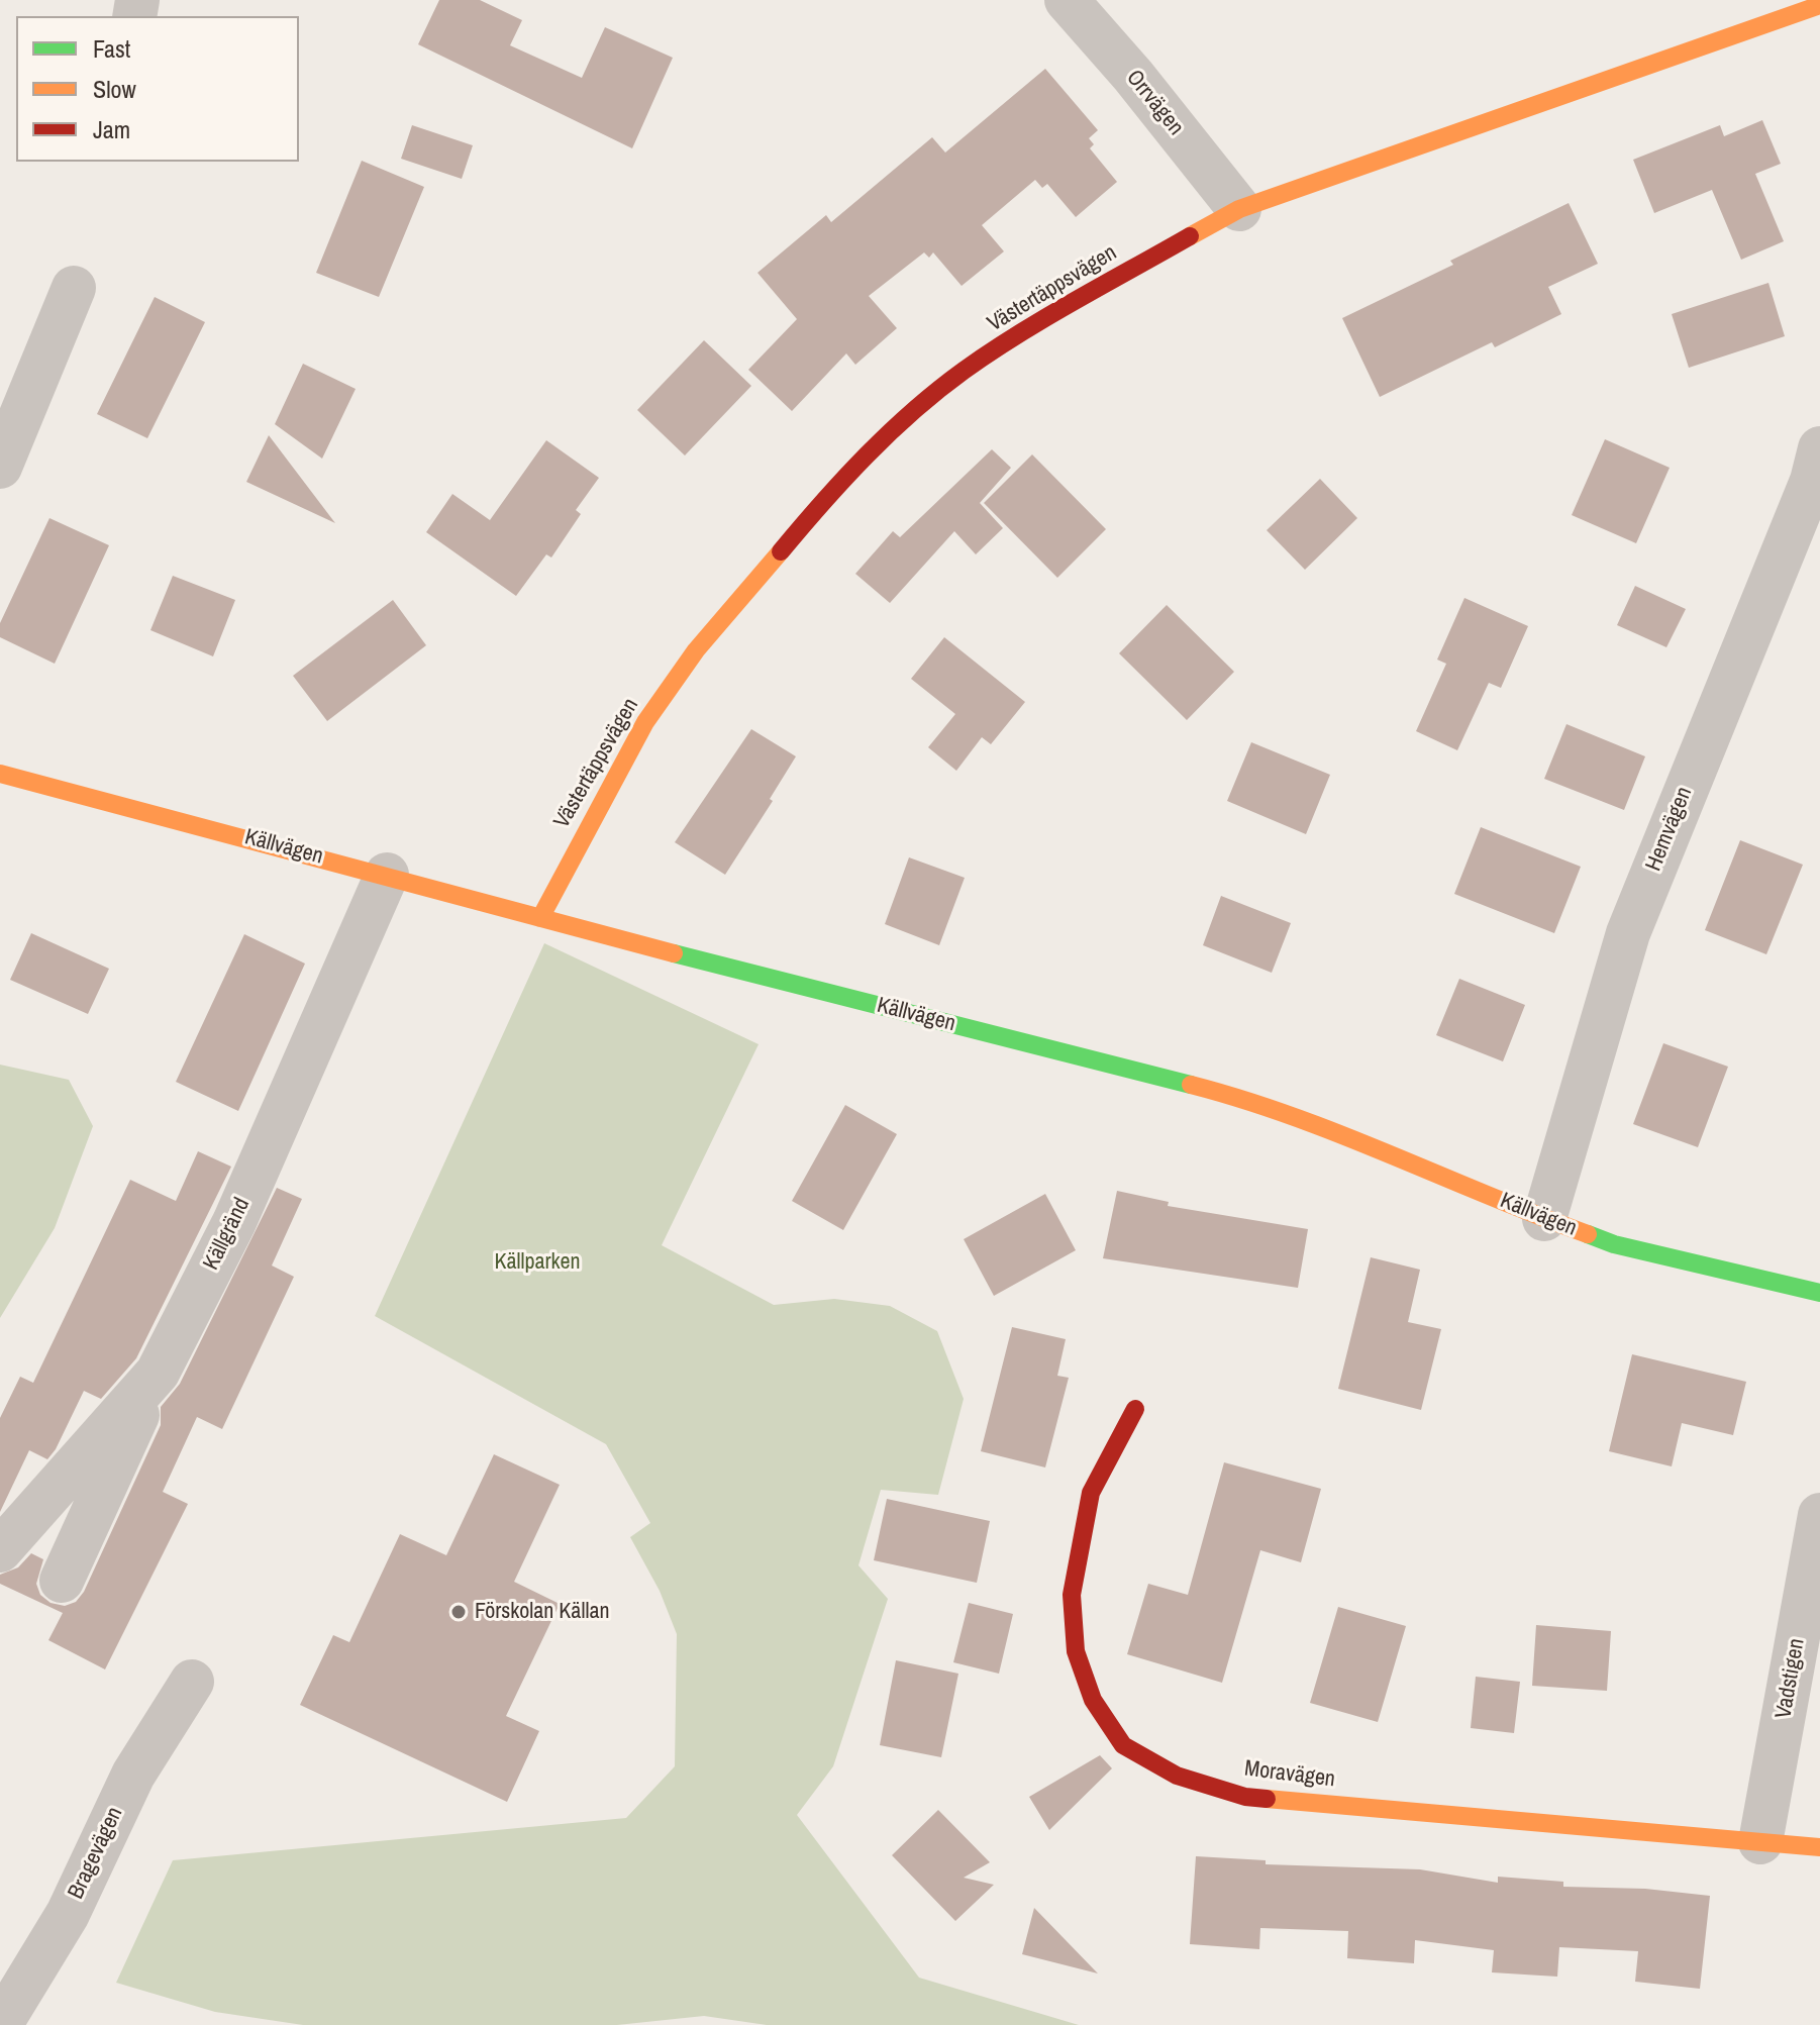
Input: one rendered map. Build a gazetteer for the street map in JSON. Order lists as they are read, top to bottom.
{
  "streets": {
    "street": [
      "Orrvägen",
      "Västertäppsvägen",
      "Hemvägen",
      "Källvägen",
      "Källgränd",
      "Vadstigen",
      "Moravägen",
      "Bragevägen"
    ]
  },
  "crossings": [
    ["Orrvägen", "Västertäppsvägen"],
    ["Västertäppsvägen", "Källvägen"],
    ["Hemvägen", "Källvägen"],
    ["Källvägen", "Källgränd"],
    ["Vadstigen", "Moravägen"]
  ],
  "parks": ["Källparken"],
  "places": ["Förskolan Källan"],
  "legend": ["Fast", "Slow", "Jam"]
}
